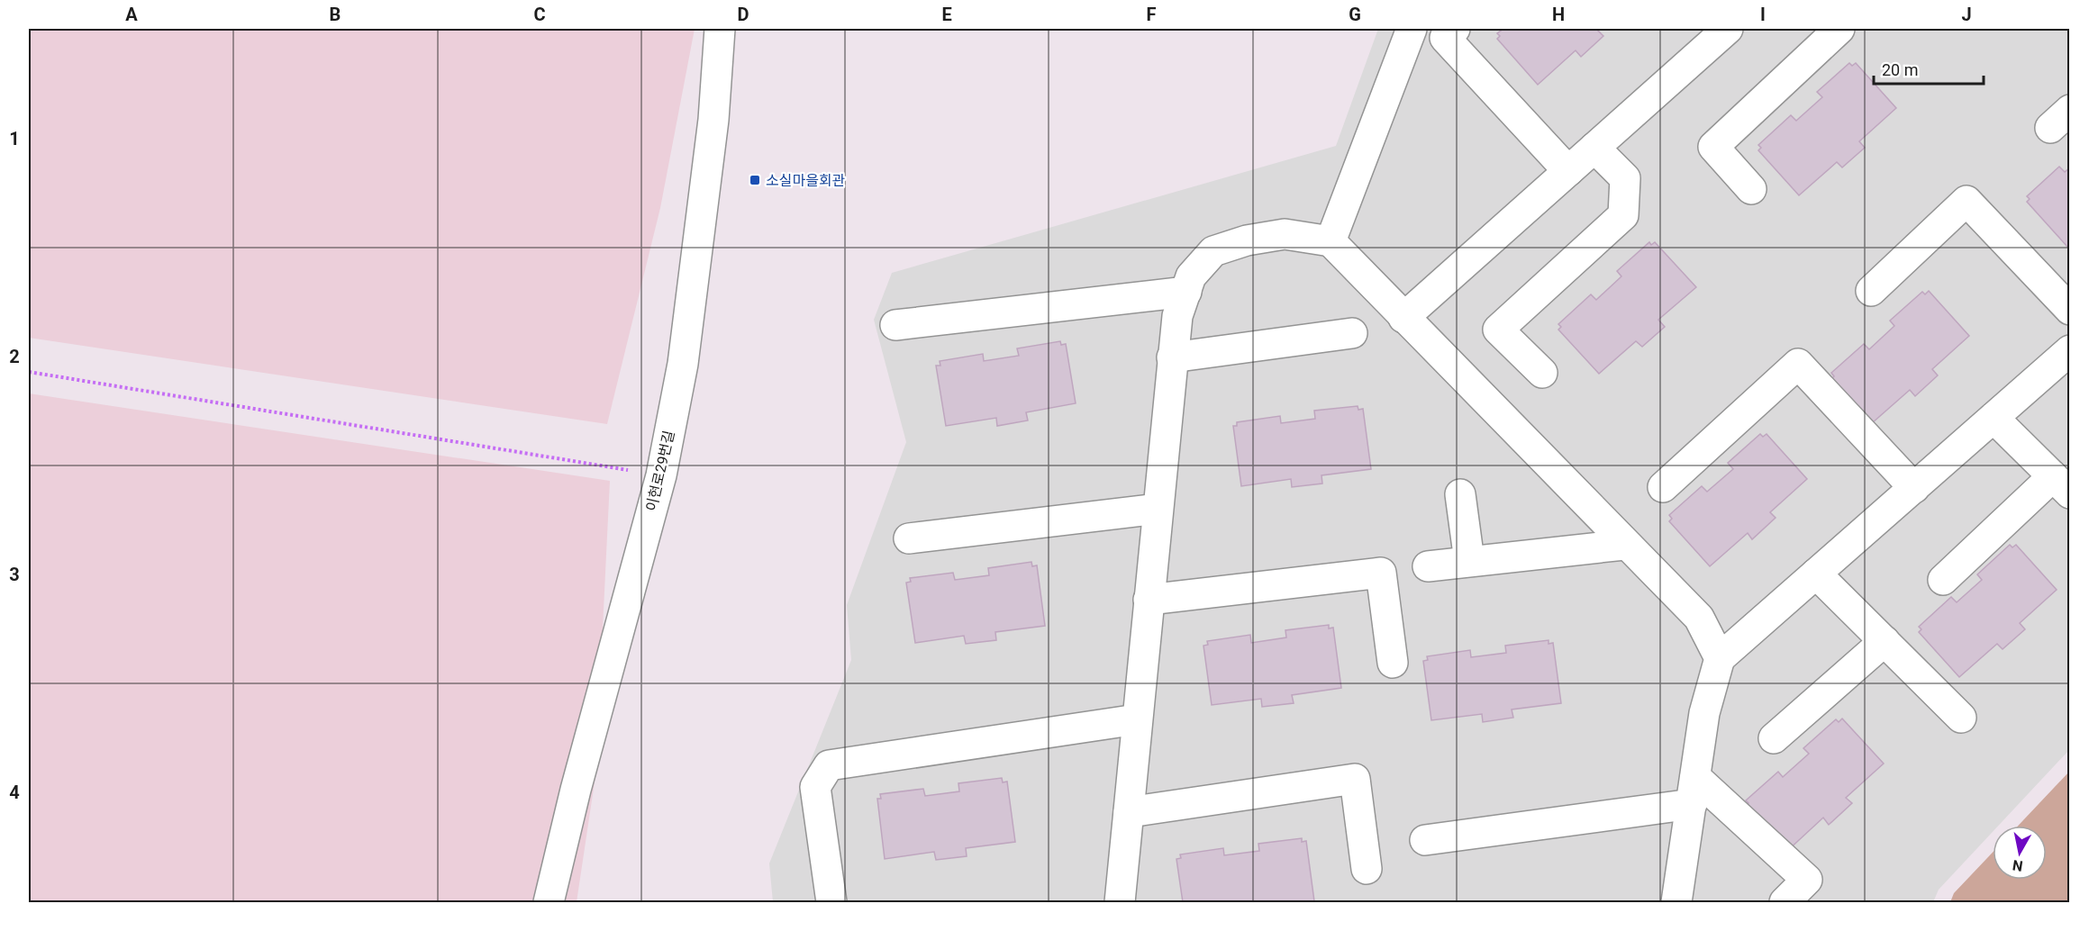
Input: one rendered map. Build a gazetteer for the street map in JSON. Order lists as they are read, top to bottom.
{
  "streets": {
    "street": ["이현로29번길"]
  },
  "places": {
    "transit": ["소실마을회관"]
  },
  "scale_bar": "20 m",
  "north": "bottom",
  "grid": {
    "columns": [
      "A",
      "B",
      "C",
      "D",
      "E",
      "F",
      "G",
      "H",
      "I",
      "J"
    ],
    "rows": [
      "1",
      "2",
      "3",
      "4"
    ]
  }
}
